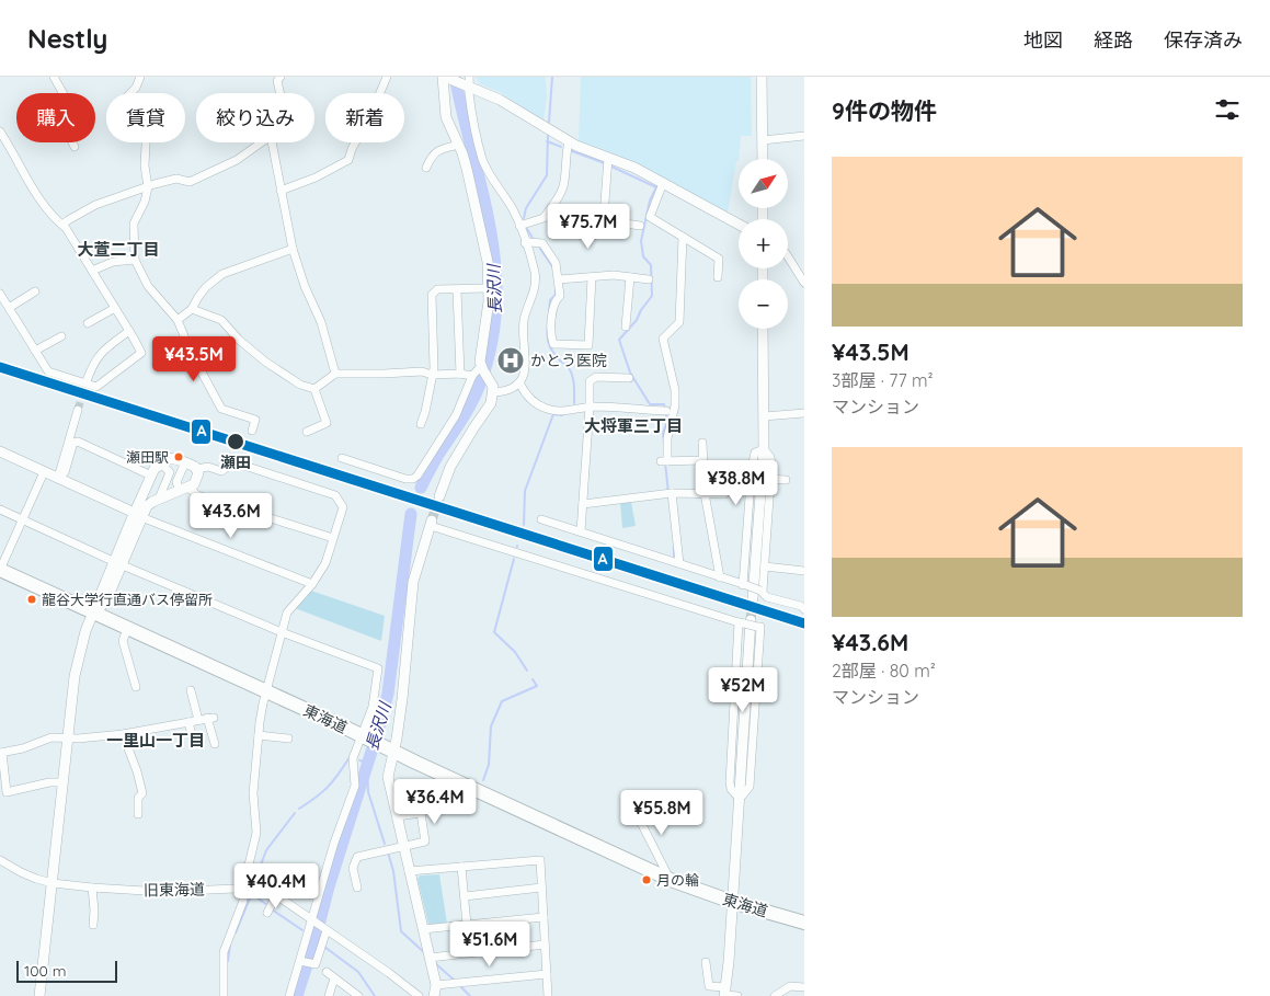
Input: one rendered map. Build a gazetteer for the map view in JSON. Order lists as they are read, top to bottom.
{
  "streets": {
    "highway": ["東海道"],
    "street": ["旧東海道"]
  },
  "districts": ["大萱二丁目", "大将軍三丁目", "一里山一丁目"],
  "water": ["長沢川"],
  "places": {
    "hospital": ["かとう医院"],
    "other": [
      "瀬田",
      "瀬田駅",
      "龍谷大学行直通バス停留所",
      "月の輪"
    ]
  },
  "lines": ["transit line A"],
  "scale_bar": "100 m",
  "north": "top right",
  "page": {
    "header": "Nestly",
    "nav": ["地図", "経路", "保存済み"],
    "heading": "9件の物件",
    "chip": [
      "購入",
      "賃貸",
      "絞り込み",
      "新着"
    ],
    "list": [
      {
        "name": "¥43.5M",
        "note": "3部屋 · 77 m² · マンション"
      },
      {
        "name": "¥43.6M",
        "note": "2部屋 · 80 m² · マンション"
      }
    ],
    "map_buttons": ["+", "−"],
    "price": [
      "¥75.7M",
      "¥43.5M",
      "¥38.8M",
      "¥43.6M",
      "¥52M",
      "¥36.4M",
      "¥55.8M",
      "¥40.4M",
      "¥51.6M"
    ],
    "scale": "100 m"
  }
}
